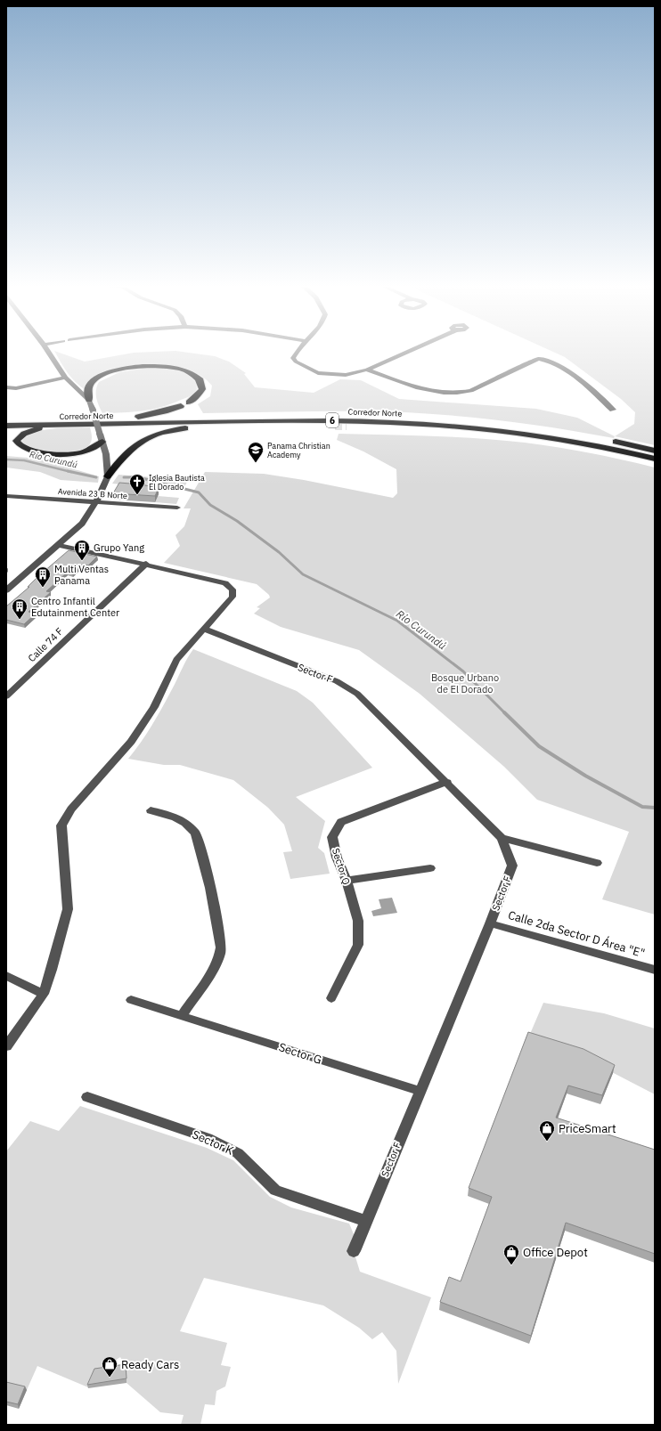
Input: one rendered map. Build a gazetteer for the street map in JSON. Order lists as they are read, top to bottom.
{
  "streets": {
    "highway": ["Corredor Norte", "6"],
    "street": [
      "Avenida 23 B Norte",
      "Calle 74 F",
      "Sector F",
      "Sector Q",
      "Calle 2da Sector D Área \"E\"",
      "Sector G",
      "Sector K"
    ]
  },
  "crossings": [
    ["Sector F", "Sector Q"],
    ["Sector F", "Calle 2da Sector D Área \"E\""],
    ["Sector F", "Sector G"],
    ["Sector F", "Sector K"]
  ],
  "water": ["Río Curundú"],
  "parks": ["Bosque Urbano de El Dorado"],
  "places": {
    "school or university": ["Panama Christian Academy"],
    "church": ["Iglesia Bautista El Dorado"],
    "building": ["Grupo Yang", "Multi Ventas Panama", "Centro Infantil Edutainment Center"],
    "shop": ["PriceSmart", "Office Depot", "Ready Cars"]
  }
}
